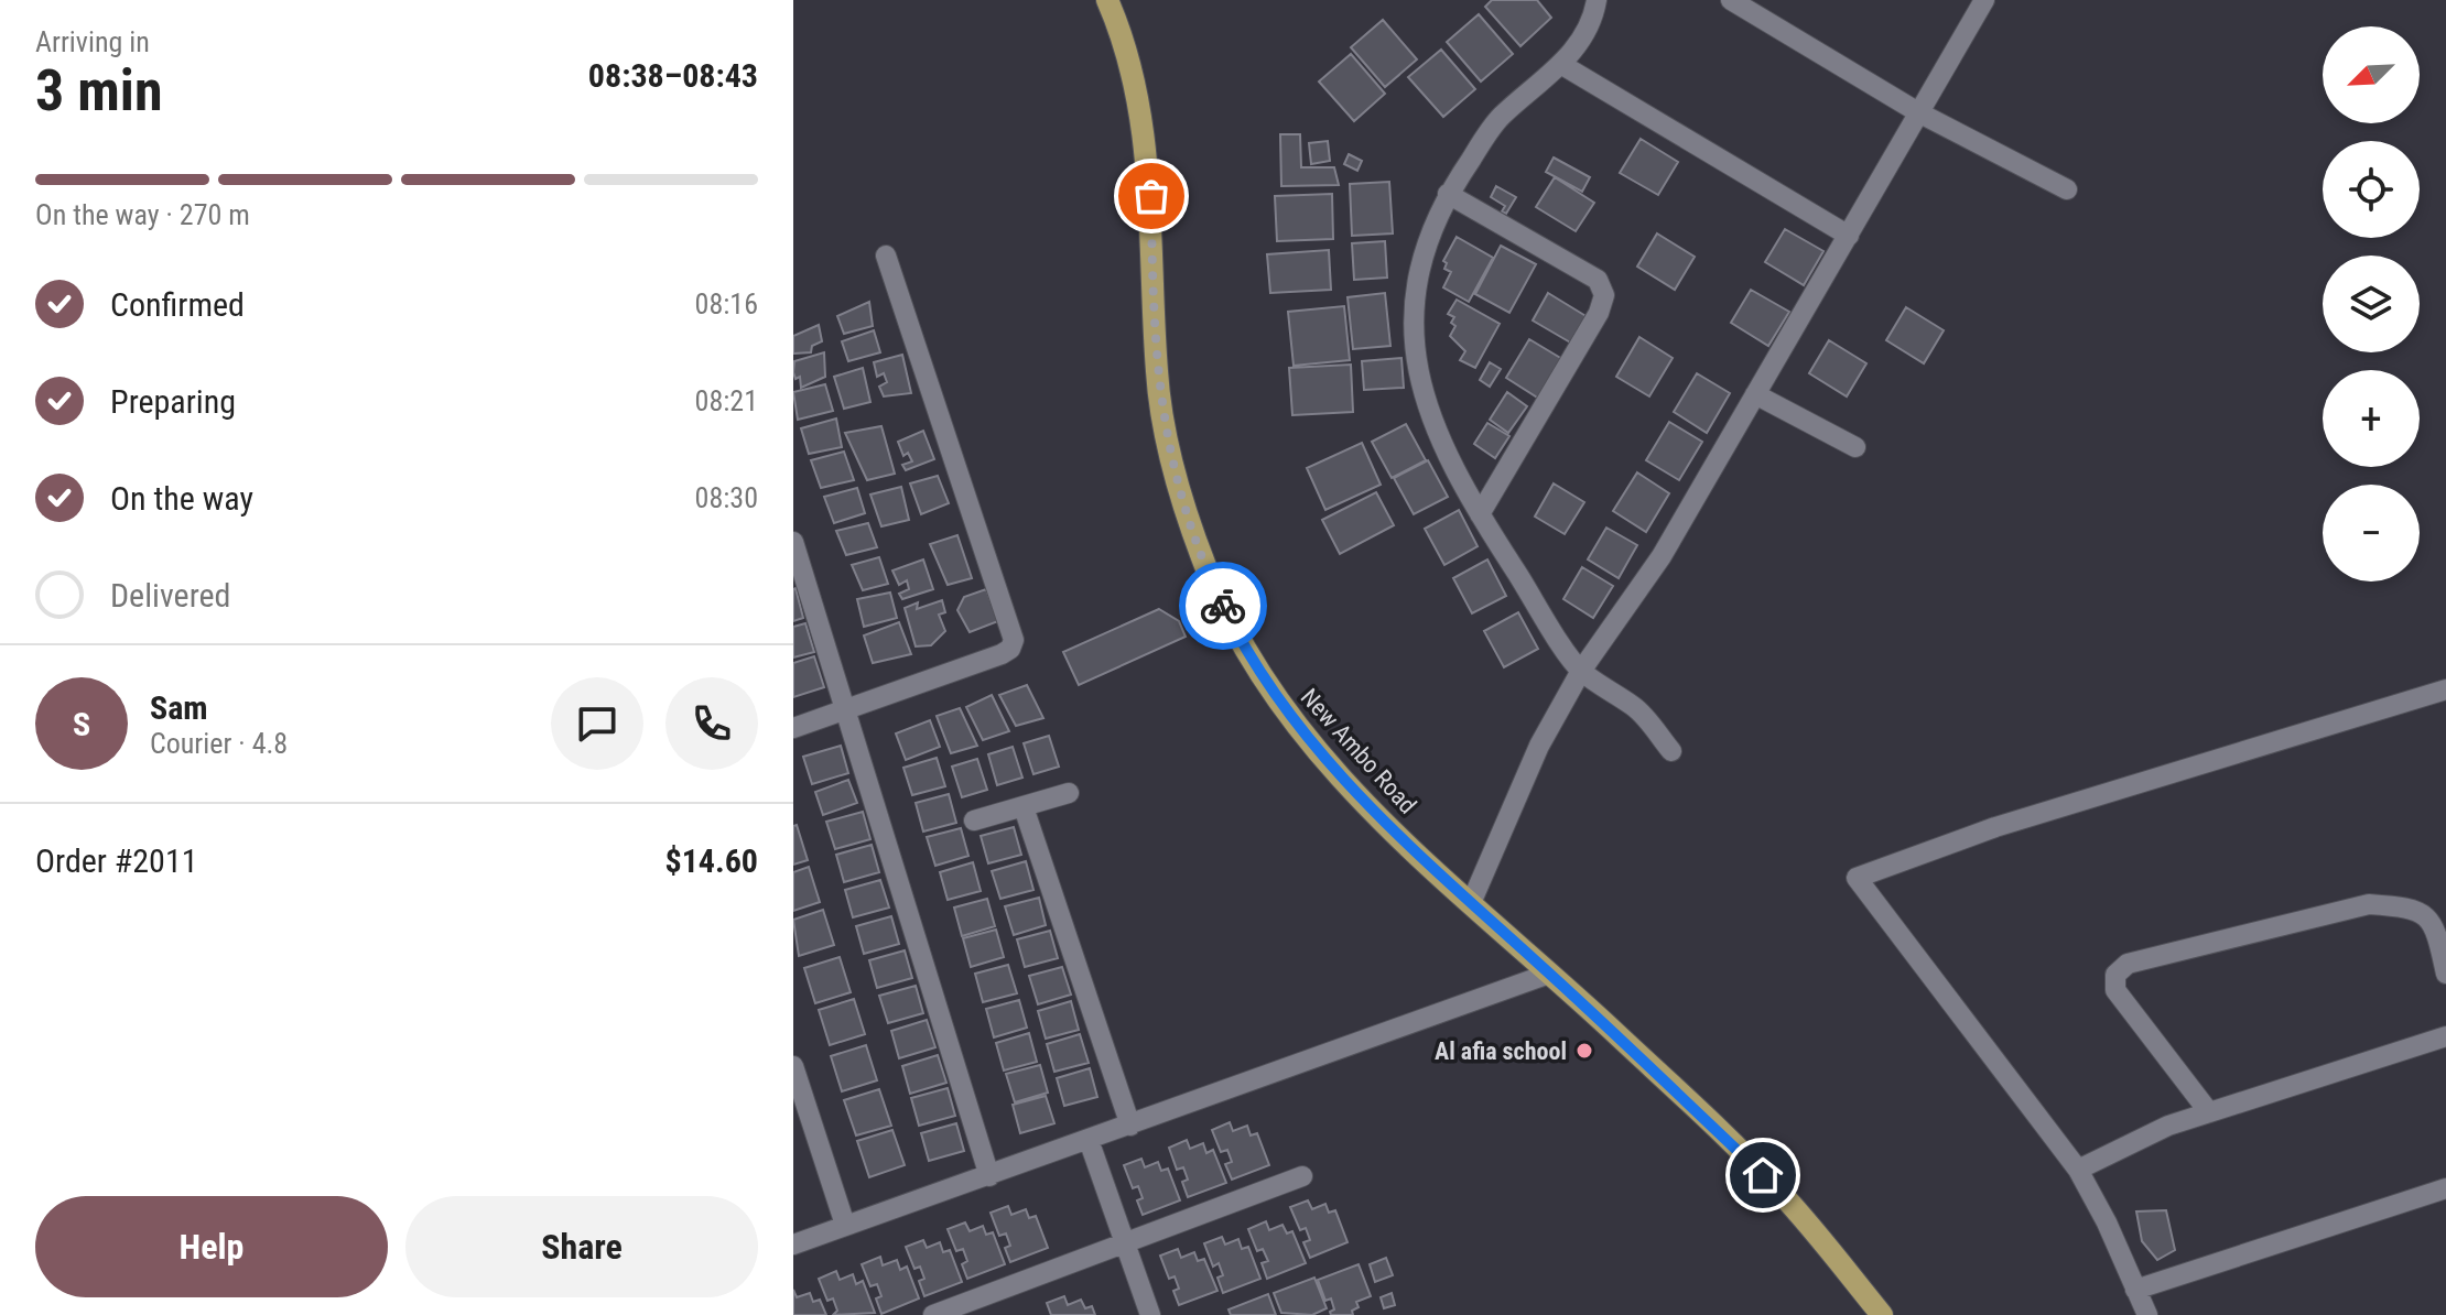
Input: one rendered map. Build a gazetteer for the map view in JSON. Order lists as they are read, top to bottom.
{
  "streets": {
    "main road": ["New Ambo Road"]
  },
  "places": ["Al afia school"],
  "north": "bottom left",
  "page": {
    "heading": ["3 min", "Arriving in", "08:38–08:43"],
    "panel": [
      "Sam",
      "Courier · 4.8",
      "Order #2011",
      "$14.60"
    ],
    "map_buttons": ["+", "−"],
    "bar": "On the way · 270 m",
    "list": [
      ["Confirmed", "08:16"],
      ["Preparing", "08:21"],
      ["On the way", "08:30"],
      "Delivered"
    ],
    "round": "S",
    "buttons": ["Help", "Share"]
  }
}
